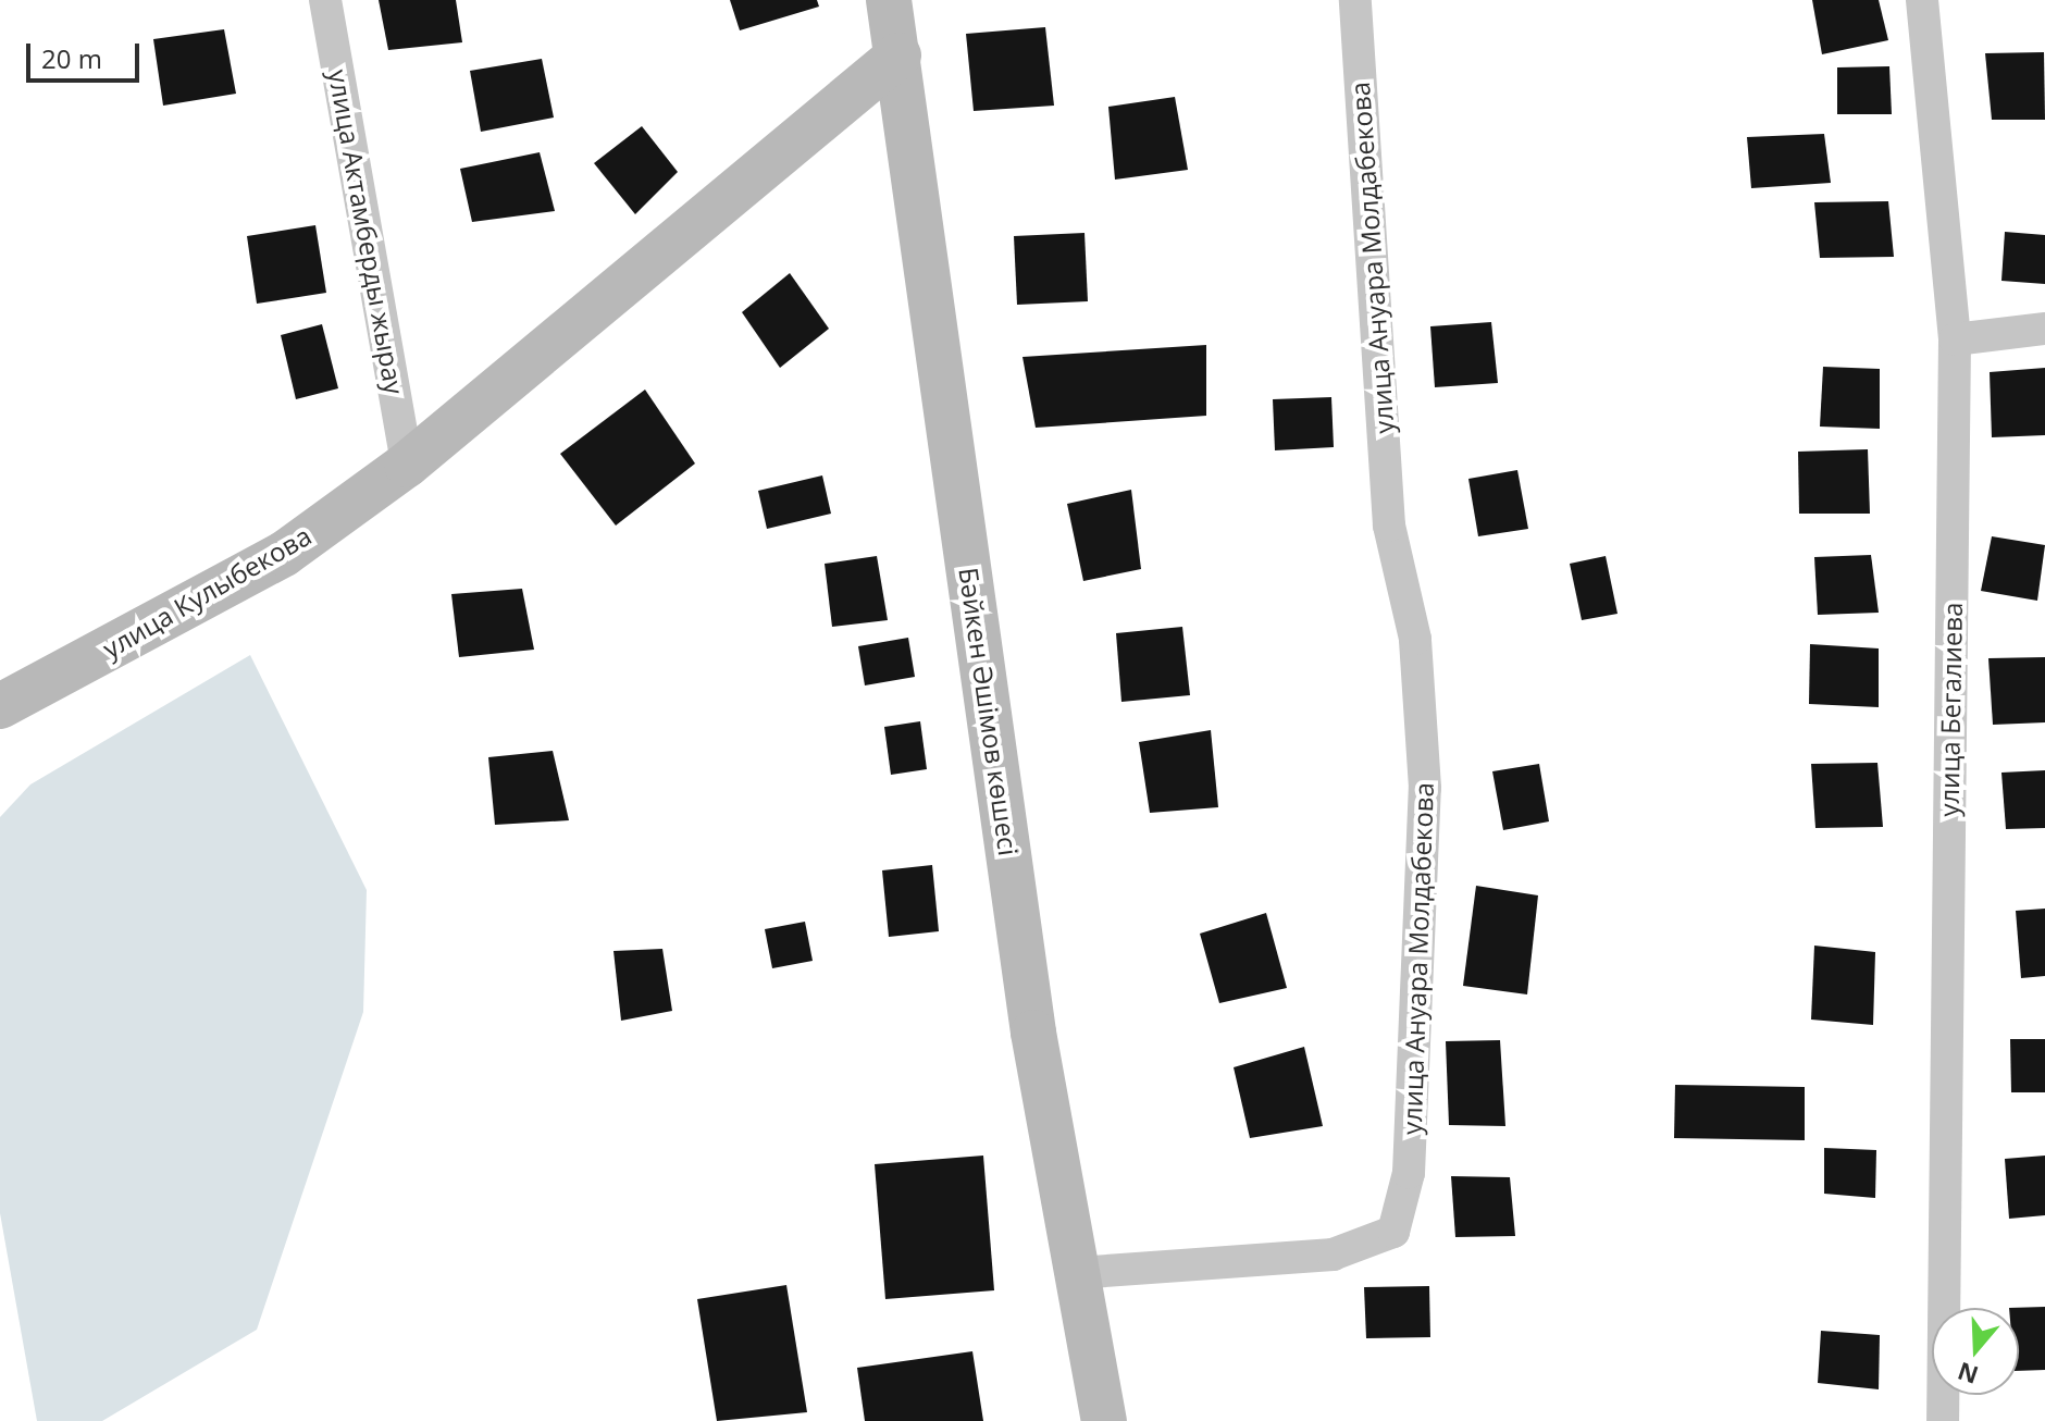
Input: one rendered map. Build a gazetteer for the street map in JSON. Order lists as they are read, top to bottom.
{
  "streets": {
    "main road": ["улица Кулыбекова", "Бәйкен Әшімов көшесі"],
    "street": ["улица Актамберды жырау", "улица Ануара Молдабекова", "улица Бегалиева"]
  },
  "crossings": [
    ["улица Актамберды жырау", "улица Кулыбекова"],
    ["улица Ануара Молдабекова", "Бәйкен Әшімов көшесі"],
    ["улица Кулыбекова", "Бәйкен Әшімов көшесі"]
  ],
  "scale_bar": "20 m",
  "north": "bottom"
}
